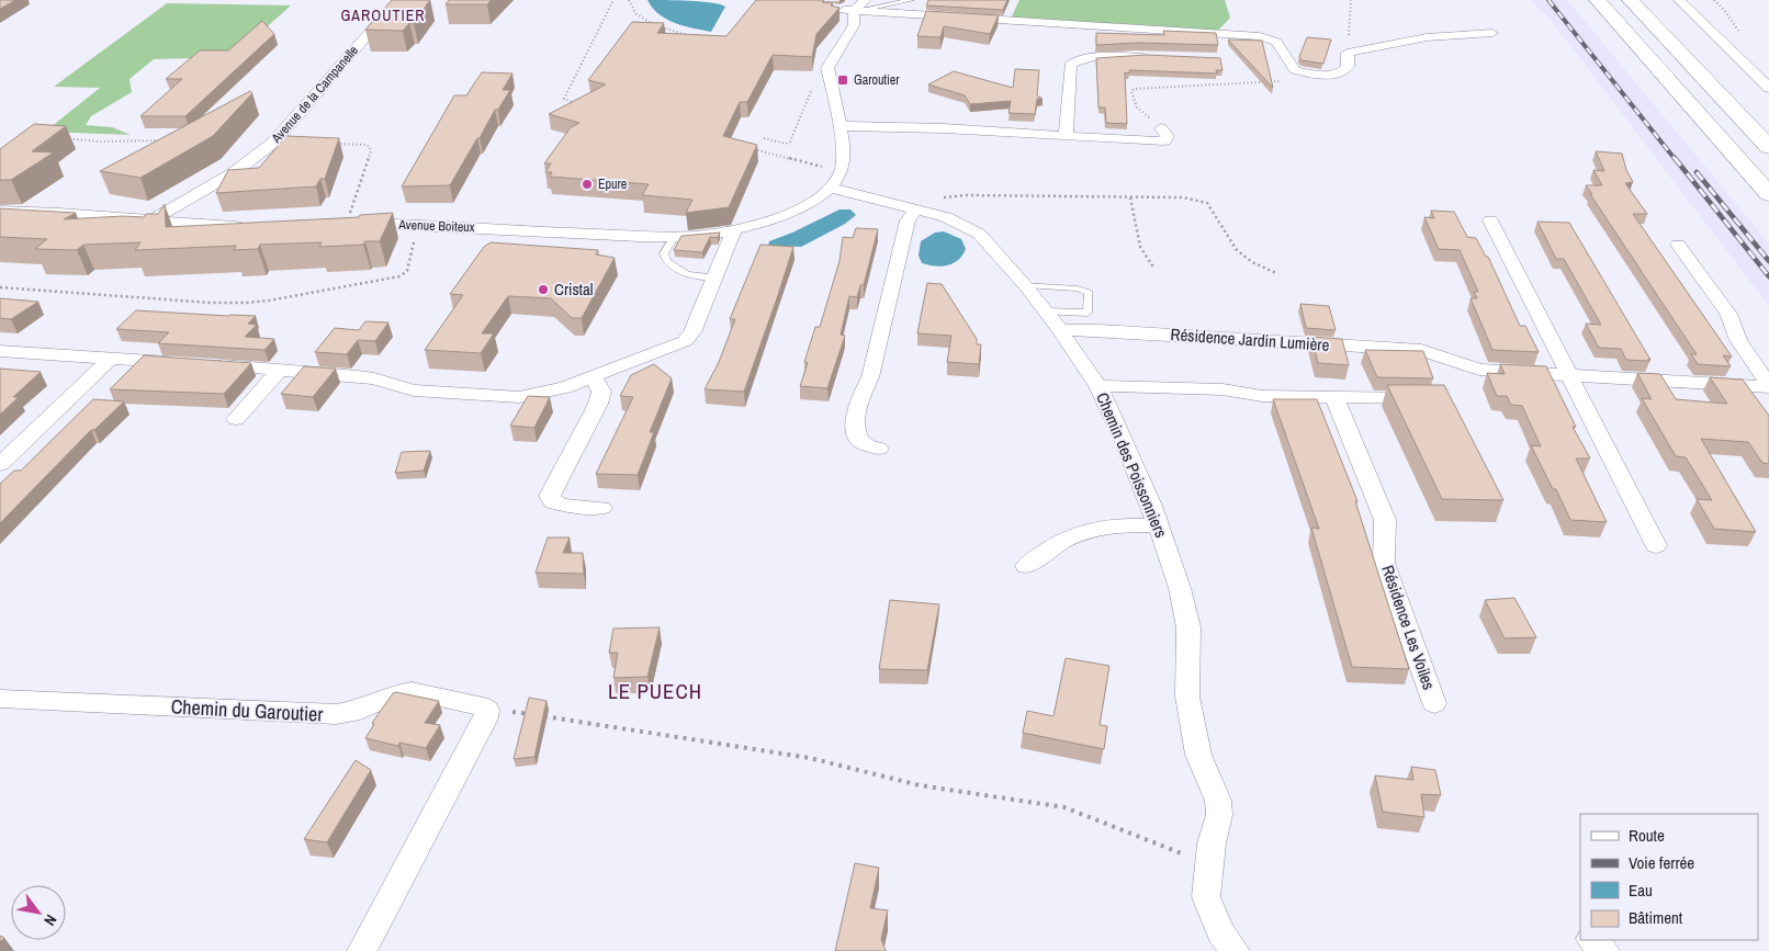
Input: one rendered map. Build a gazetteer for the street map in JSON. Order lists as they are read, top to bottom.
{
  "streets": {
    "street": [
      "Avenue de la Campanelle",
      "Avenue Boiteux",
      "Résidence Jardin Lumière",
      "Chemin des Poissonniers",
      "Résidence Les Voiles",
      "Chemin du Garoutier"
    ]
  },
  "crossings": [
    ["Avenue Boiteux", "Chemin des Poissonniers"],
    ["Résidence Jardin Lumière", "Chemin des Poissonniers"]
  ],
  "districts": ["GAROUTIER", "LE PUECH"],
  "places": {
    "transit": ["Garoutier"],
    "other": ["Epure", "Cristal"]
  },
  "legend": [
    "Route",
    "Voie ferrée",
    "Eau",
    "Bâtiment"
  ],
  "north": "bottom right"
}
